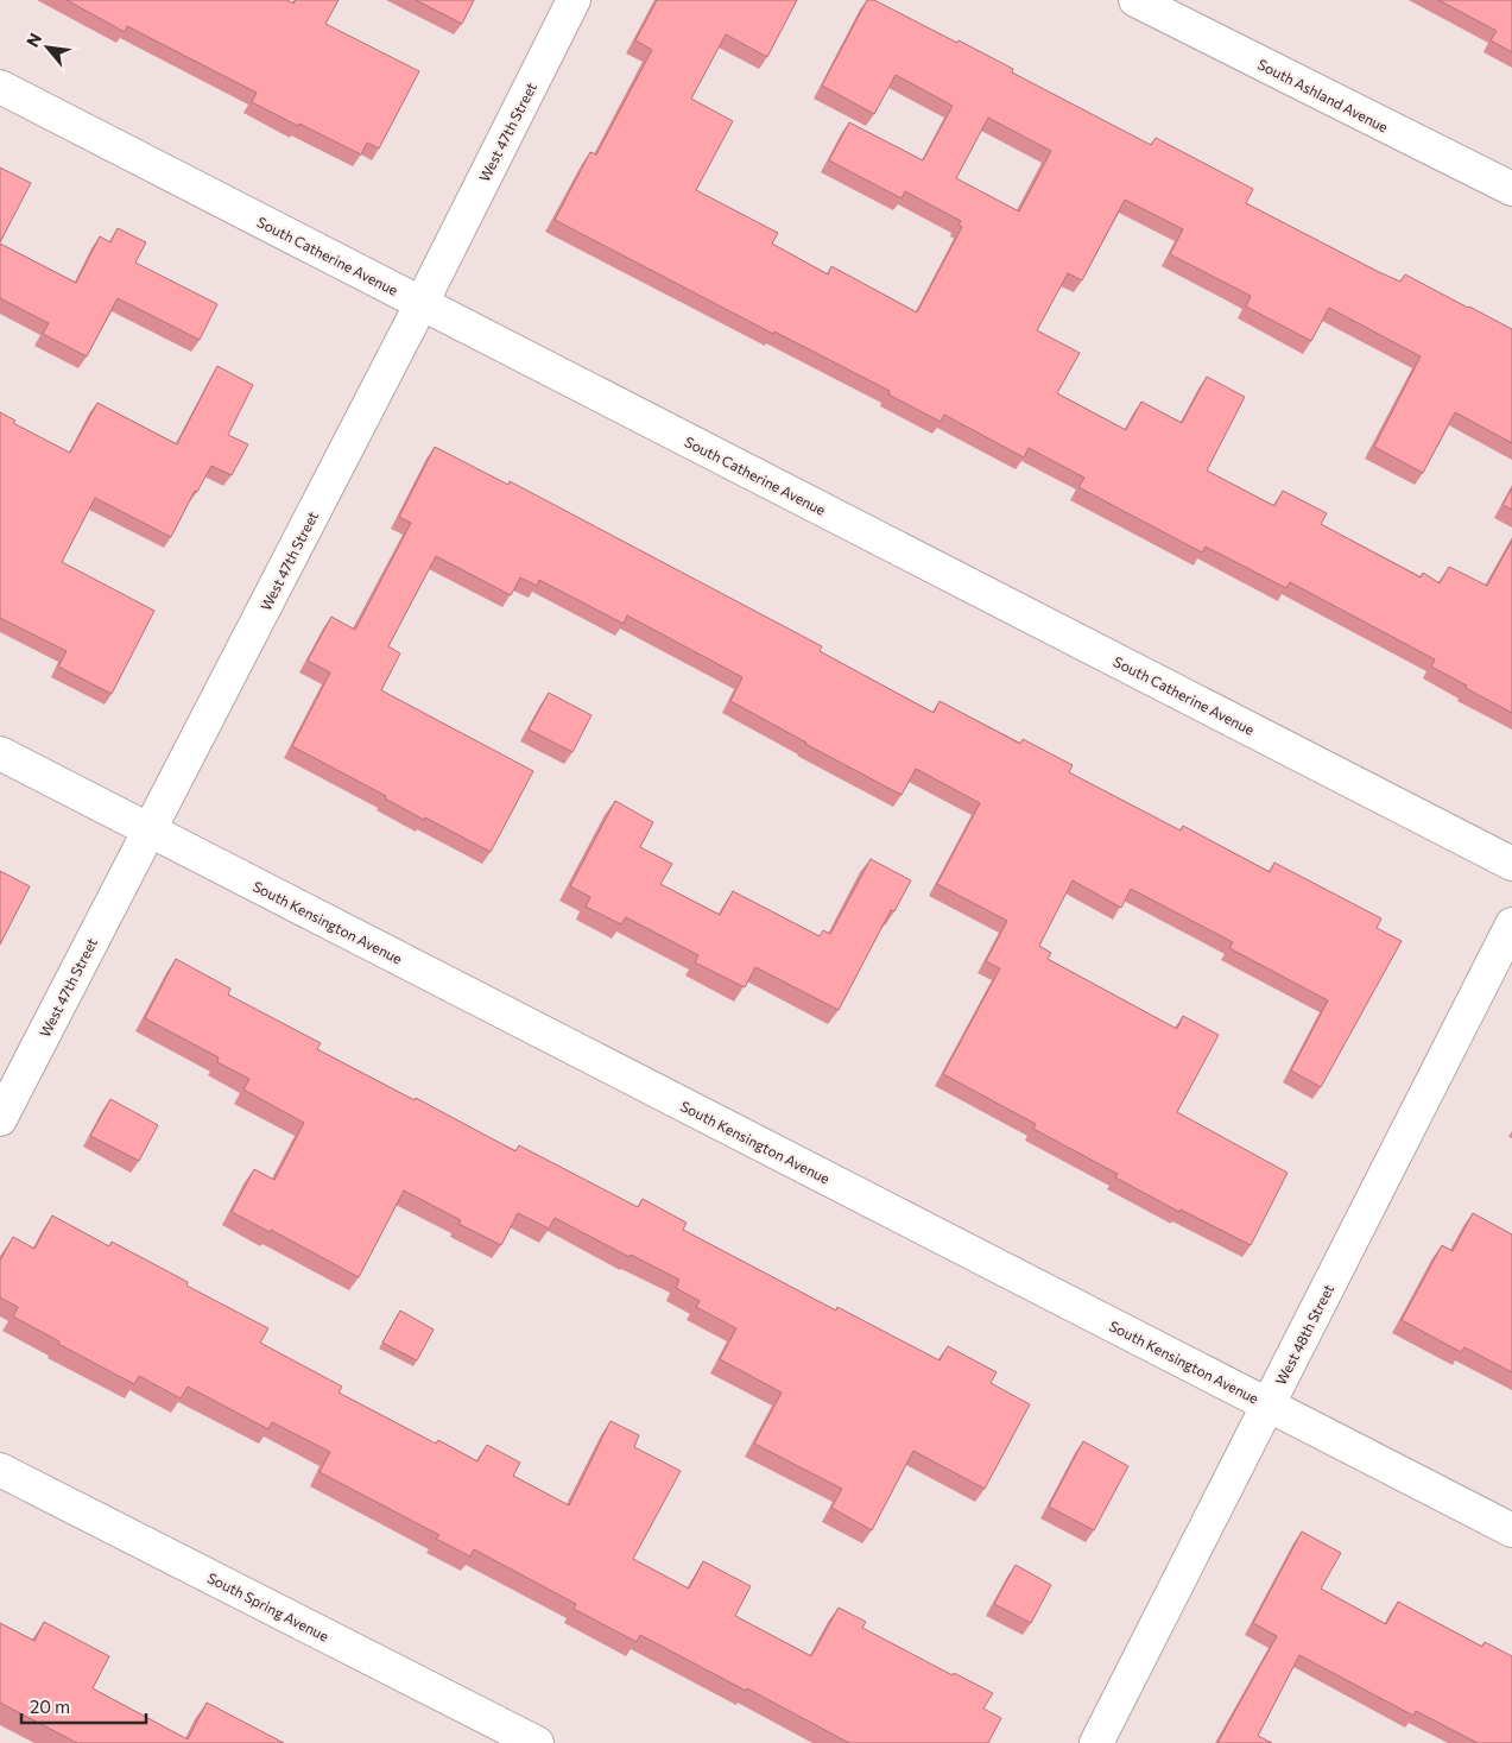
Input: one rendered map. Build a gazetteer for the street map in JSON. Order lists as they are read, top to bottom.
{
  "streets": {
    "street": [
      "South Ashland Avenue",
      "West 47th Street",
      "South Catherine Avenue",
      "South Kensington Avenue",
      "West 48th Street",
      "South Spring Avenue"
    ]
  },
  "crossings": [
    ["West 47th Street", "South Catherine Avenue"],
    ["West 47th Street", "South Kensington Avenue"],
    ["South Kensington Avenue", "West 48th Street"]
  ],
  "scale_bar": "20 m",
  "north": "top left"
}
